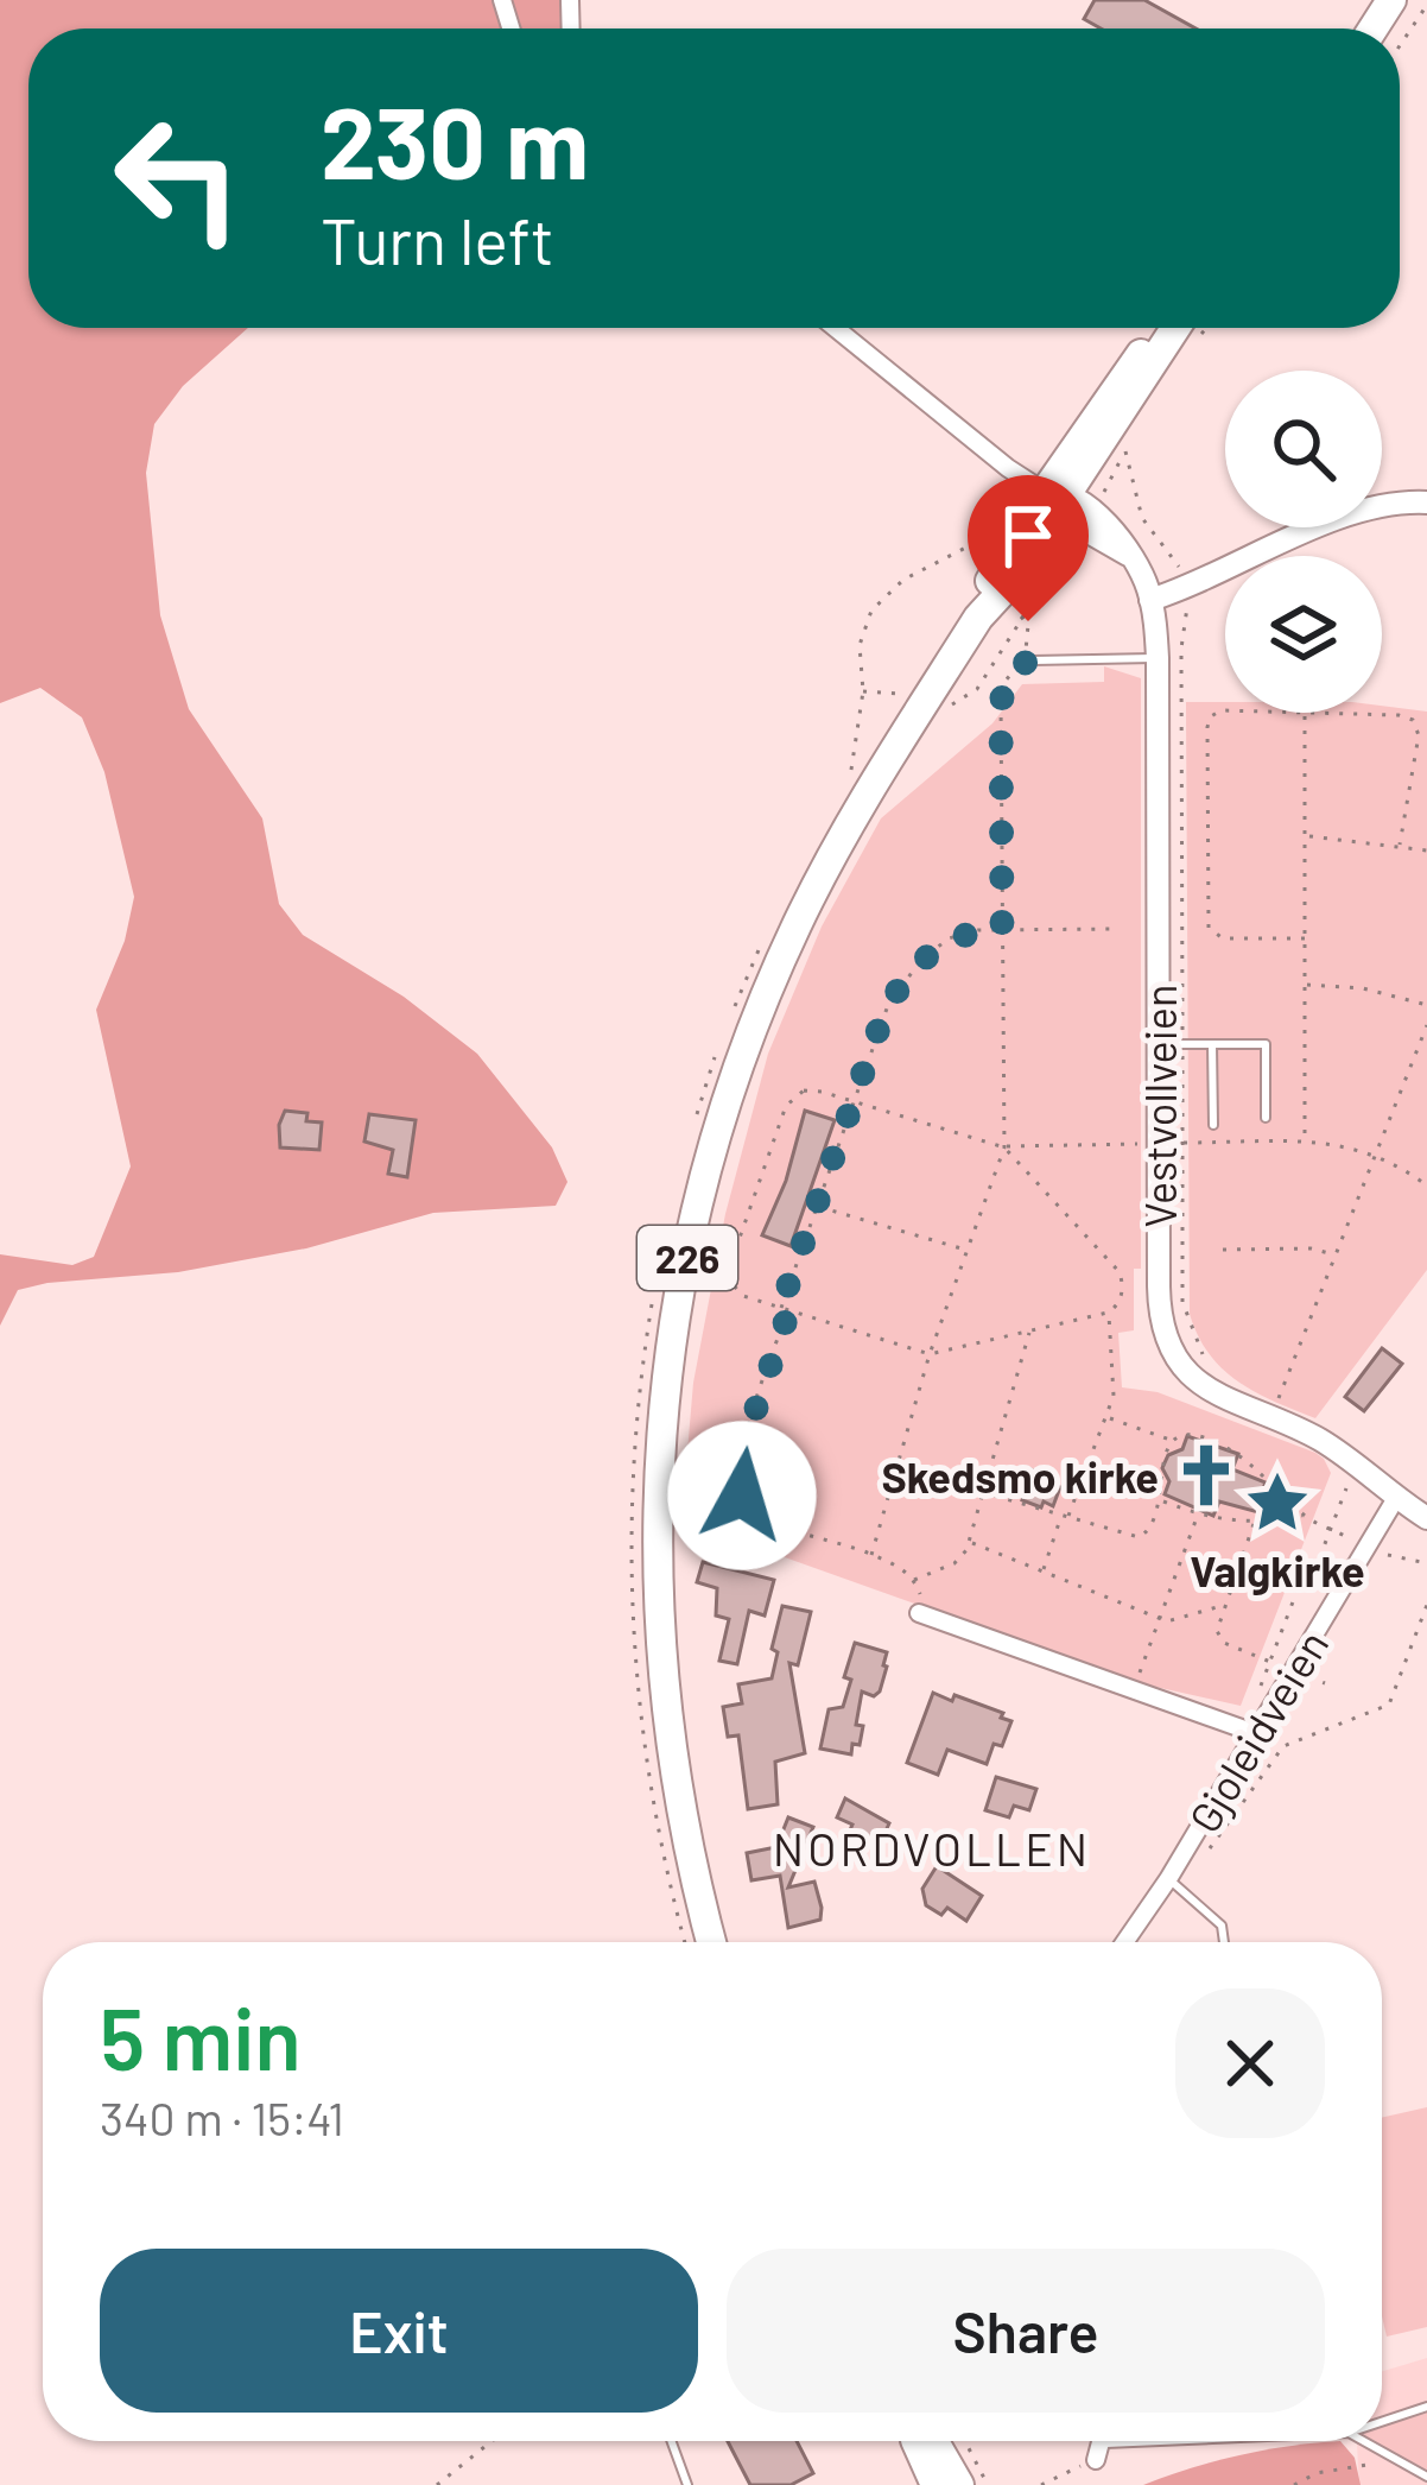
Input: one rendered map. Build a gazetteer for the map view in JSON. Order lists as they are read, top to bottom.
{
  "streets": {
    "highway": ["226"],
    "street": ["Vestvollveien", "Gjoleidveien"]
  },
  "crossings": [
    ["Vestvollveien", "226"],
    ["Vestvollveien", "Gjoleidveien"]
  ],
  "districts": ["NORDVOLLEN"],
  "places": {
    "church": ["Skedsmo kirke"],
    "place": ["Valgkirke"]
  },
  "page": {
    "turn": ["230 m", "Turn left"],
    "heading": ["5 min", "340 m · 15:41"],
    "buttons": ["Exit", "Share"]
  }
}
